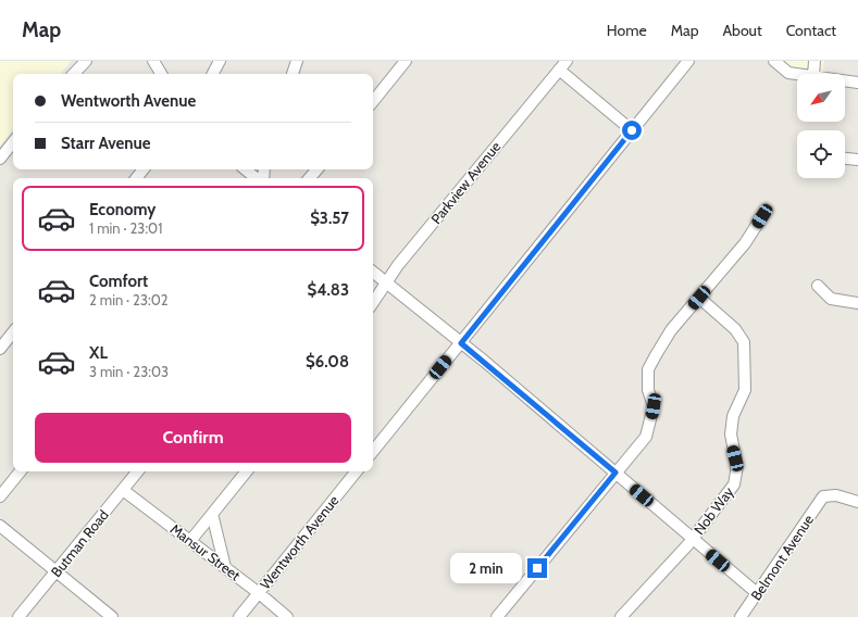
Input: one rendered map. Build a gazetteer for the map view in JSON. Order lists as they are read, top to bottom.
{
  "streets": {
    "street": [
      "Parkview Avenue",
      "Nob Way",
      "Wentworth Avenue",
      "Butman Road",
      "Mansur Street",
      "Belmont Avenue"
    ]
  },
  "crossings": [
    ["Wentworth Avenue", "Mansur Street"],
    ["Butman Road", "Mansur Street"]
  ],
  "north": "bottom left",
  "page": {
    "header": "Map",
    "nav": [
      "Home",
      "Map",
      "About",
      "Contact"
    ],
    "banner": ["Wentworth Avenue", "Starr Avenue"],
    "list": [
      {
        "name": "Economy",
        "note": "1 min · 23:01",
        "value": "$3.57"
      },
      {
        "name": "Comfort",
        "note": "2 min · 23:02",
        "value": "$4.83"
      },
      {
        "name": "XL",
        "note": "3 min · 23:03",
        "value": "$6.08"
      }
    ],
    "buttons": "Confirm",
    "bubble": "2 min"
  }
}
